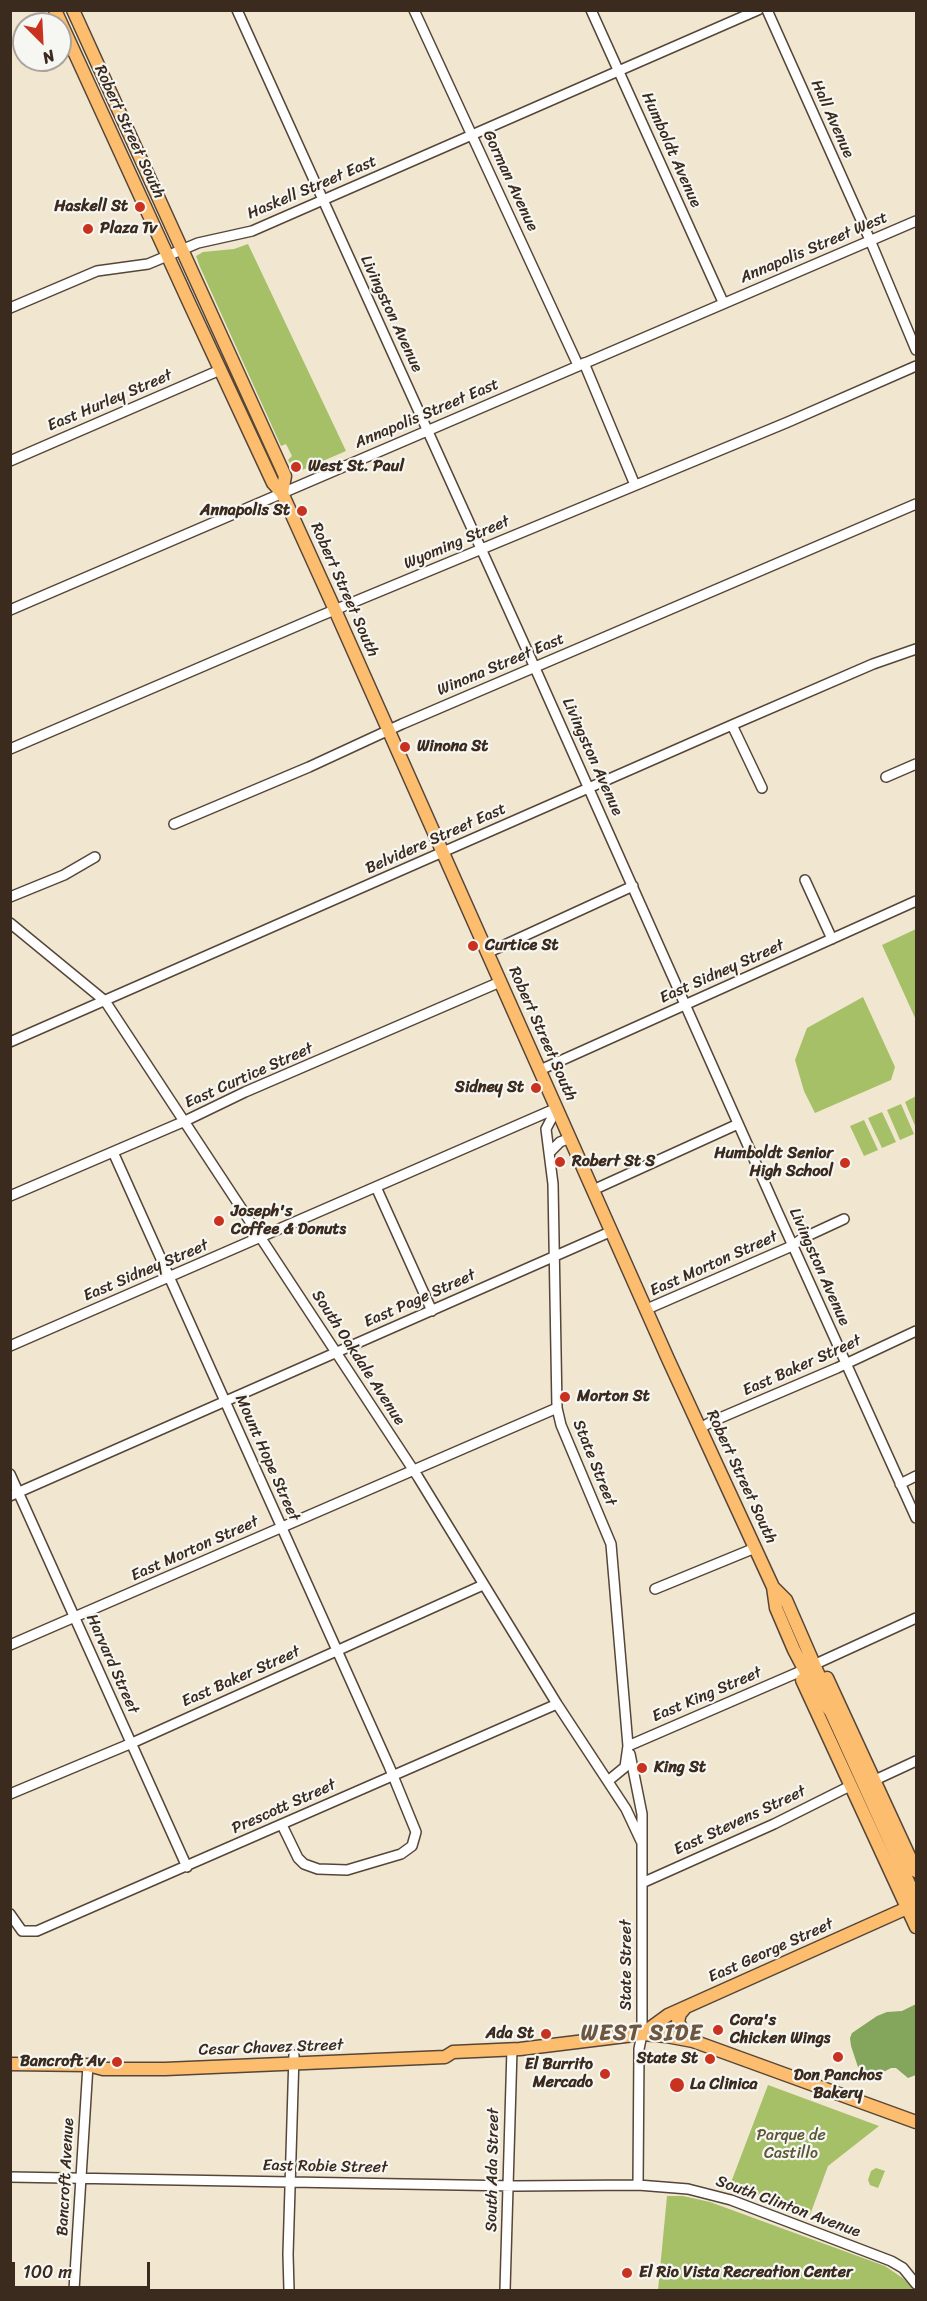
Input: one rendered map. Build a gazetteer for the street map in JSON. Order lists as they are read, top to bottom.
{
  "streets": {
    "main road": ["Robert Street South", "East George Street", "Cesar Chavez Street"],
    "street": [
      "Hall Avenue",
      "Humboldt Avenue",
      "Gorman Avenue",
      "Haskell Street East",
      "Annapolis Street West",
      "Livingston Avenue",
      "East Hurley Street",
      "Annapolis Street East",
      "Wyoming Street",
      "Winona Street East",
      "Belvidere Street East",
      "East Sidney Street",
      "East Curtice Street",
      "East Morton Street",
      "East Page Street",
      "South Oakdale Avenue",
      "East Baker Street",
      "Mount Hope Street",
      "State Street",
      "Harvard Street",
      "East King Street",
      "Prescott Street",
      "East Stevens Street",
      "East Robie Street",
      "South Ada Street",
      "Bancroft Avenue",
      "South Clinton Avenue"
    ]
  },
  "crossings": [
    ["Hall Avenue", "Annapolis Street West"],
    ["Robert Street South", "Haskell Street East"],
    ["Robert Street South", "East Hurley Street"],
    ["Robert Street South", "Annapolis Street East"],
    ["Robert Street South", "Wyoming Street"],
    ["Robert Street South", "Winona Street East"],
    ["Robert Street South", "Belvidere Street East"],
    ["Robert Street South", "East Sidney Street"],
    ["Robert Street South", "East Curtice Street"],
    ["Robert Street South", "East Morton Street"],
    ["Robert Street South", "East Page Street"],
    ["Robert Street South", "East Baker Street"],
    ["Robert Street South", "State Street"],
    ["Robert Street South", "East George Street"],
    ["Humboldt Avenue", "Haskell Street East"],
    ["Humboldt Avenue", "Annapolis Street West"],
    ["Humboldt Avenue", "Annapolis Street East"],
    ["Gorman Avenue", "Haskell Street East"],
    ["Gorman Avenue", "Annapolis Street East"],
    ["Gorman Avenue", "Wyoming Street"],
    ["Haskell Street East", "Livingston Avenue"],
    ["Annapolis Street West", "Annapolis Street East"],
    ["Livingston Avenue", "Annapolis Street East"],
    ["Livingston Avenue", "Wyoming Street"],
    ["Livingston Avenue", "Winona Street East"],
    ["Livingston Avenue", "Belvidere Street East"],
    ["Livingston Avenue", "East Sidney Street"],
    ["Livingston Avenue", "East Morton Street"],
    ["Livingston Avenue", "East Baker Street"],
    ["Belvidere Street East", "South Oakdale Avenue"],
    ["East Sidney Street", "South Oakdale Avenue"],
    ["East Sidney Street", "Mount Hope Street"],
    ["East Sidney Street", "State Street"],
    ["East Curtice Street", "South Oakdale Avenue"],
    ["East Curtice Street", "Mount Hope Street"],
    ["East Morton Street", "South Oakdale Avenue"],
    ["East Morton Street", "Mount Hope Street"],
    ["East Morton Street", "State Street"],
    ["East Morton Street", "Harvard Street"],
    ["East Page Street", "South Oakdale Avenue"],
    ["East Page Street", "Mount Hope Street"],
    ["East Page Street", "State Street"],
    ["East Page Street", "Harvard Street"],
    ["South Oakdale Avenue", "East Baker Street"],
    ["South Oakdale Avenue", "State Street"],
    ["South Oakdale Avenue", "Prescott Street"],
    ["East Baker Street", "Mount Hope Street"],
    ["East Baker Street", "Harvard Street"],
    ["Mount Hope Street", "Prescott Street"],
    ["State Street", "East King Street"],
    ["State Street", "East Stevens Street"],
    ["State Street", "East George Street"],
    ["State Street", "Cesar Chavez Street"],
    ["State Street", "East Robie Street"],
    ["State Street", "South Clinton Avenue"],
    ["Harvard Street", "Prescott Street"],
    ["East George Street", "Cesar Chavez Street"],
    ["Cesar Chavez Street", "South Ada Street"],
    ["Cesar Chavez Street", "Bancroft Avenue"],
    ["East Robie Street", "South Ada Street"],
    ["East Robie Street", "Bancroft Avenue"],
    ["East Robie Street", "South Clinton Avenue"]
  ],
  "districts": ["WEST SIDE"],
  "parks": ["Parque de Castillo"],
  "places": [
    "Haskell St",
    "Plaza Tv",
    "West St. Paul",
    "Annapolis St",
    "Winona St",
    "Curtice St",
    "Sidney St",
    "Robert St S",
    "Humboldt Senior High School",
    "Joseph's Coffee & Donuts",
    "Morton St",
    "King St",
    "Cora's Chicken Wings",
    "Ada St",
    "Don Panchos Bakery",
    "State St",
    "Bancroft Av",
    "El Burrito Mercado",
    "La Clinica",
    "El Rio Vista Recreation Center"
  ],
  "scale_bar": "100 m",
  "north": "bottom right"
}
